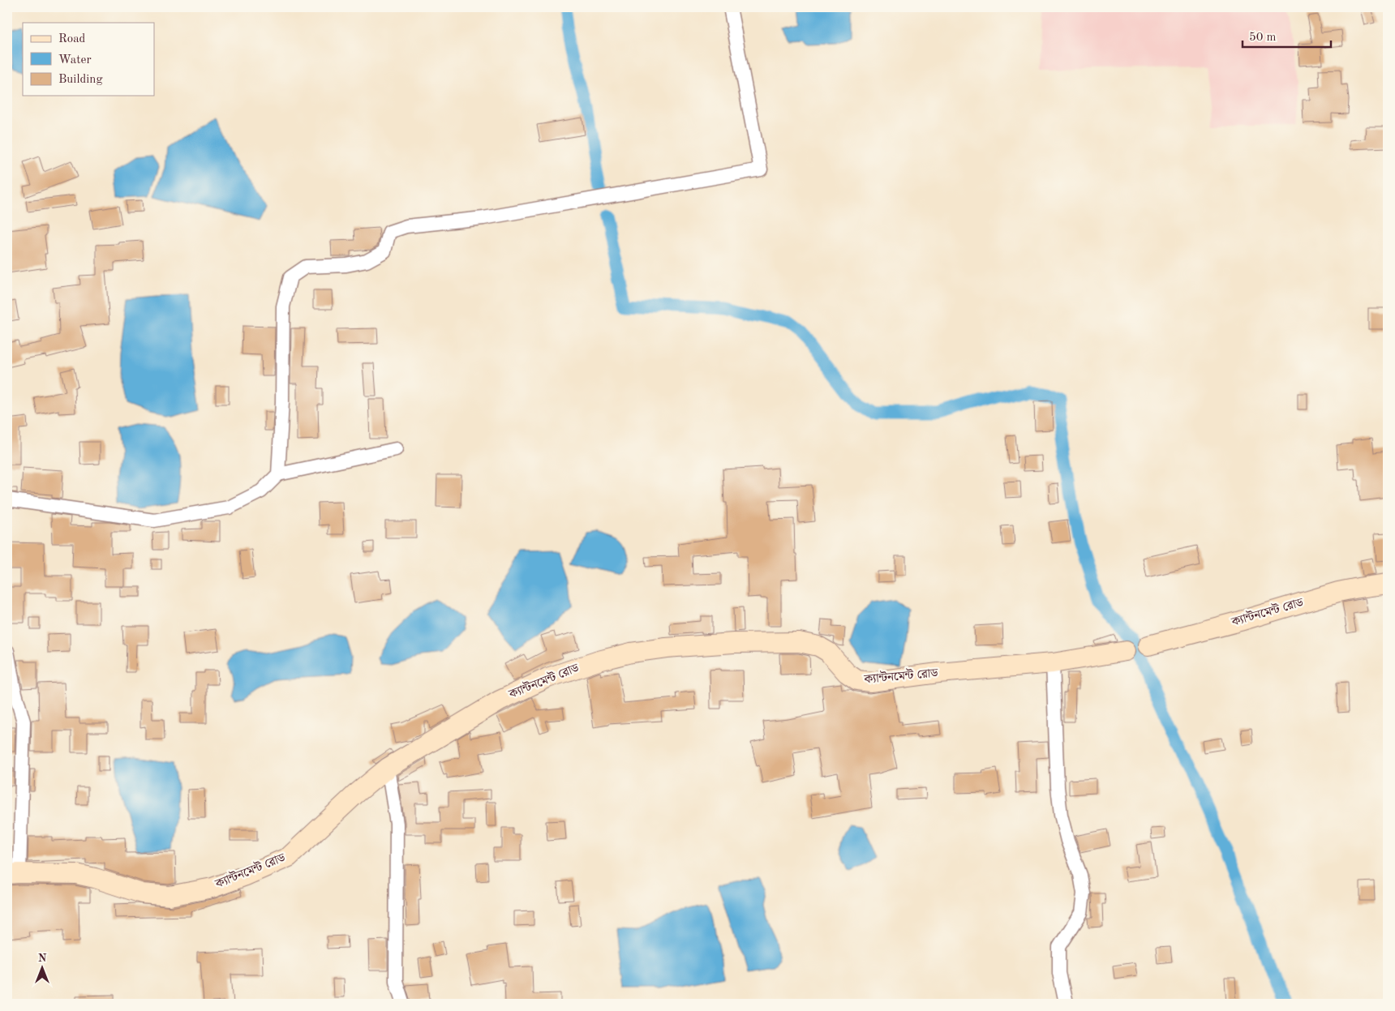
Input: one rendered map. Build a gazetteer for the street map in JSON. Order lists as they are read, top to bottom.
{
  "streets": {
    "main road": ["ক্যান্টনমেন্ট রোড"]
  },
  "legend": ["Road", "Water", "Building"],
  "scale_bar": "50 m",
  "north": "top"
}
